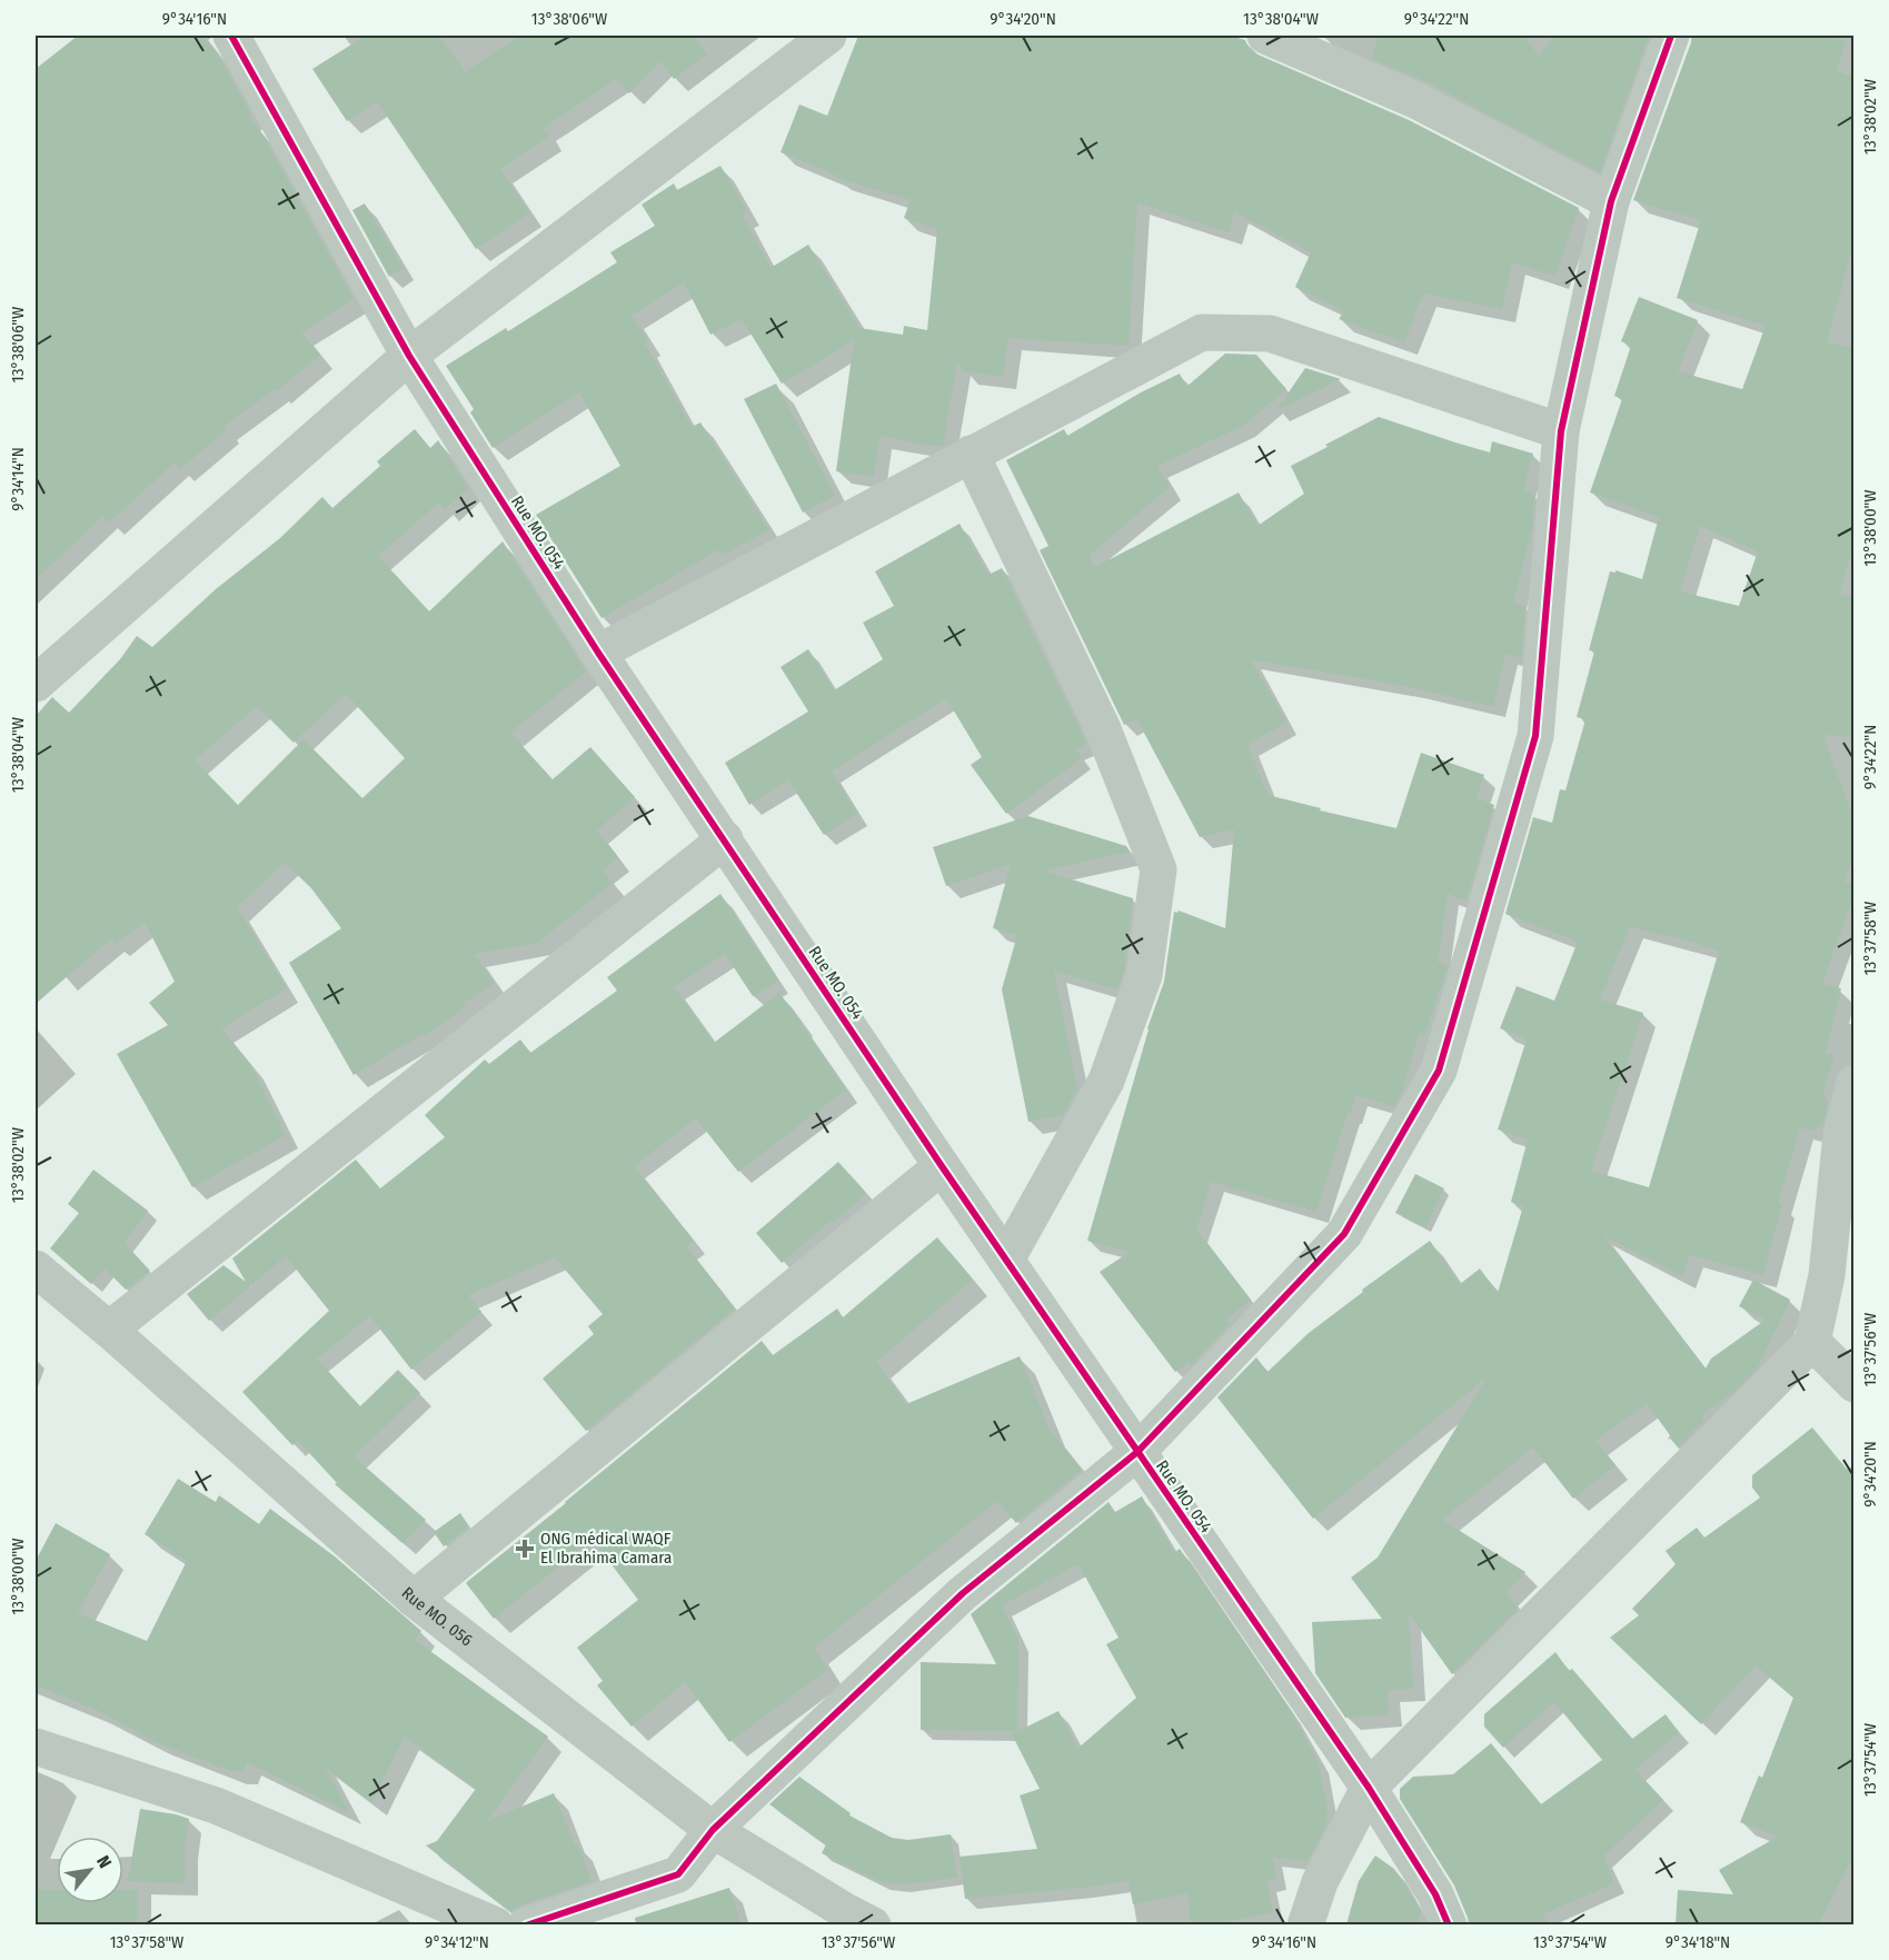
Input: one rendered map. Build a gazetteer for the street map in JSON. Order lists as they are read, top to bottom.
{
  "streets": {
    "street": ["Rue MO. 054", "Rue MO. 056"]
  },
  "places": {
    "health": ["ONG médical WAQF El Ibrahima Camara"]
  },
  "north": "top right",
  "coordinates": [
    "9°34'16\"N",
    "13°38'06\"W",
    "9°34'20\"N",
    "13°38'04\"W",
    "9°34'22\"N",
    "13°38'02\"W",
    "9°34'14\"N",
    "13°38'00\"W",
    "13°37'58\"W",
    "13°37'56\"W",
    "13°37'54\"W",
    "9°34'12\"N",
    "9°34'18\"N"
  ]
}
